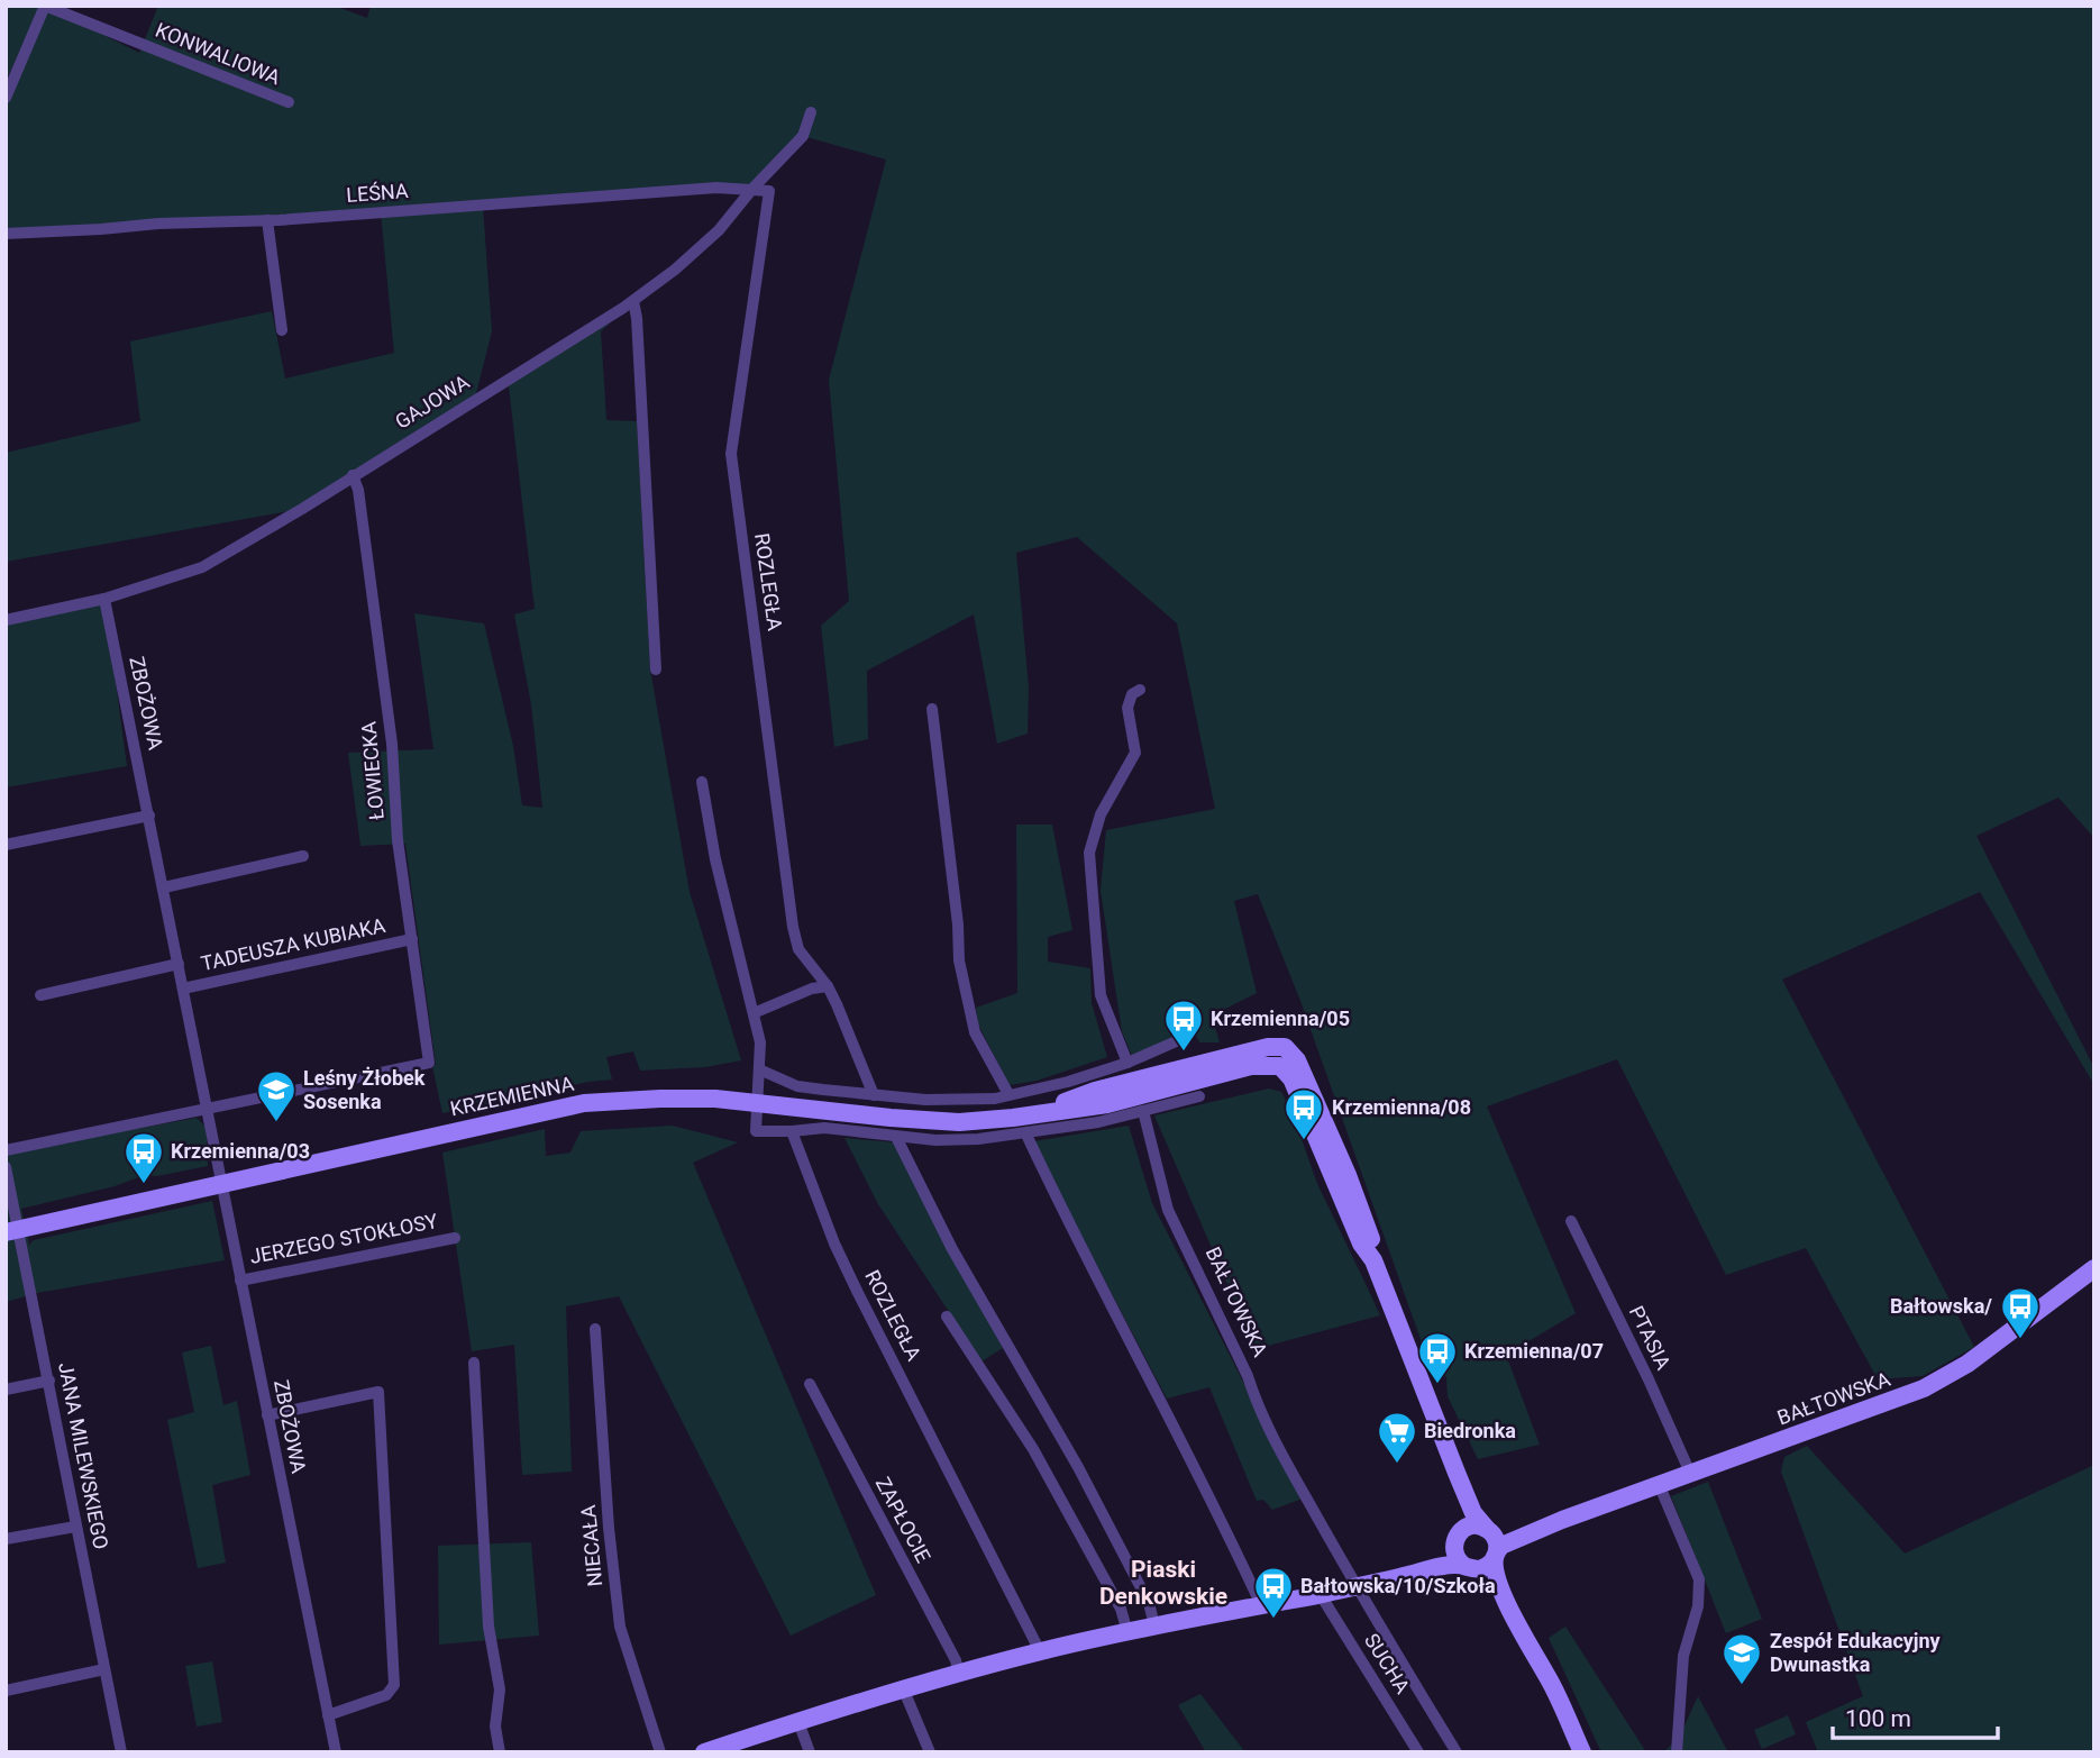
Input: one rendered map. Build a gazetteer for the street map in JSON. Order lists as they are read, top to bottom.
{
  "streets": {
    "main road": ["KRZEMIENNA", "BAŁTOWSKA"],
    "street": [
      "KONWALIOWA",
      "LEŚNA",
      "GAJOWA",
      "ROZLEGŁA",
      "ZBOŻOWA",
      "ŁOWIECKA",
      "TADEUSZA KUBIAKA",
      "JERZEGO STOKŁOSY",
      "PTASIA",
      "JANA MILEWSKIEGO",
      "ZAPŁOCIE",
      "NIECAŁA",
      "SUCHA"
    ]
  },
  "crossings": [
    ["LEŚNA", "GAJOWA"],
    ["LEŚNA", "ROZLEGŁA"],
    ["GAJOWA", "ROZLEGŁA"],
    ["GAJOWA", "ZBOŻOWA"],
    ["GAJOWA", "ŁOWIECKA"],
    ["ZBOŻOWA", "ŁOWIECKA"],
    ["ZBOŻOWA", "TADEUSZA KUBIAKA"],
    ["ZBOŻOWA", "KRZEMIENNA"],
    ["ZBOŻOWA", "JERZEGO STOKŁOSY"],
    ["ŁOWIECKA", "TADEUSZA KUBIAKA"],
    ["KRZEMIENNA", "BAŁTOWSKA"],
    ["KRZEMIENNA", "JANA MILEWSKIEGO"],
    ["BAŁTOWSKA", "PTASIA"]
  ],
  "districts": ["Piaski Denkowskie"],
  "places": {
    "bus stop": [
      "Krzemienna/05",
      "Krzemienna/08",
      "Krzemienna/03",
      "Bałtowska/",
      "Krzemienna/07",
      "Bałtowska/10/Szkoła"
    ],
    "school or university": ["Leśny Żłobek Sosenka", "Zespół Edukacyjny Dwunastka"],
    "supermarket": ["Biedronka"]
  },
  "scale_bar": "100 m"
}
